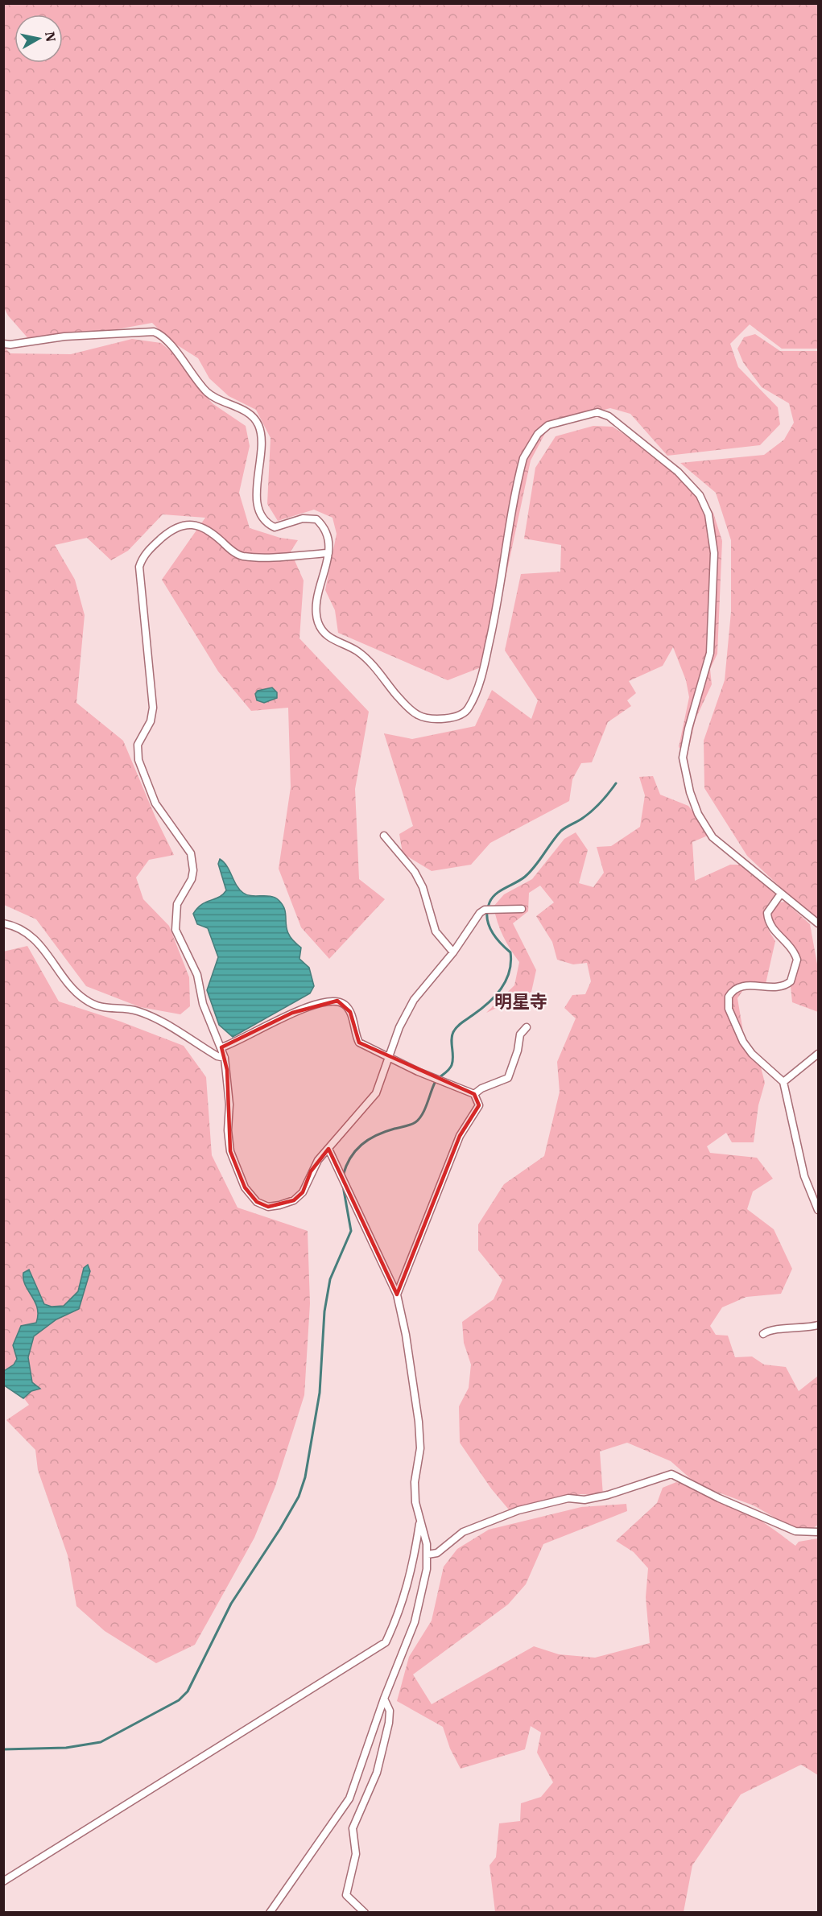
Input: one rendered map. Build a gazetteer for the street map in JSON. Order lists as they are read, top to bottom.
{
  "districts": ["明星寺"],
  "north": "right"
}
